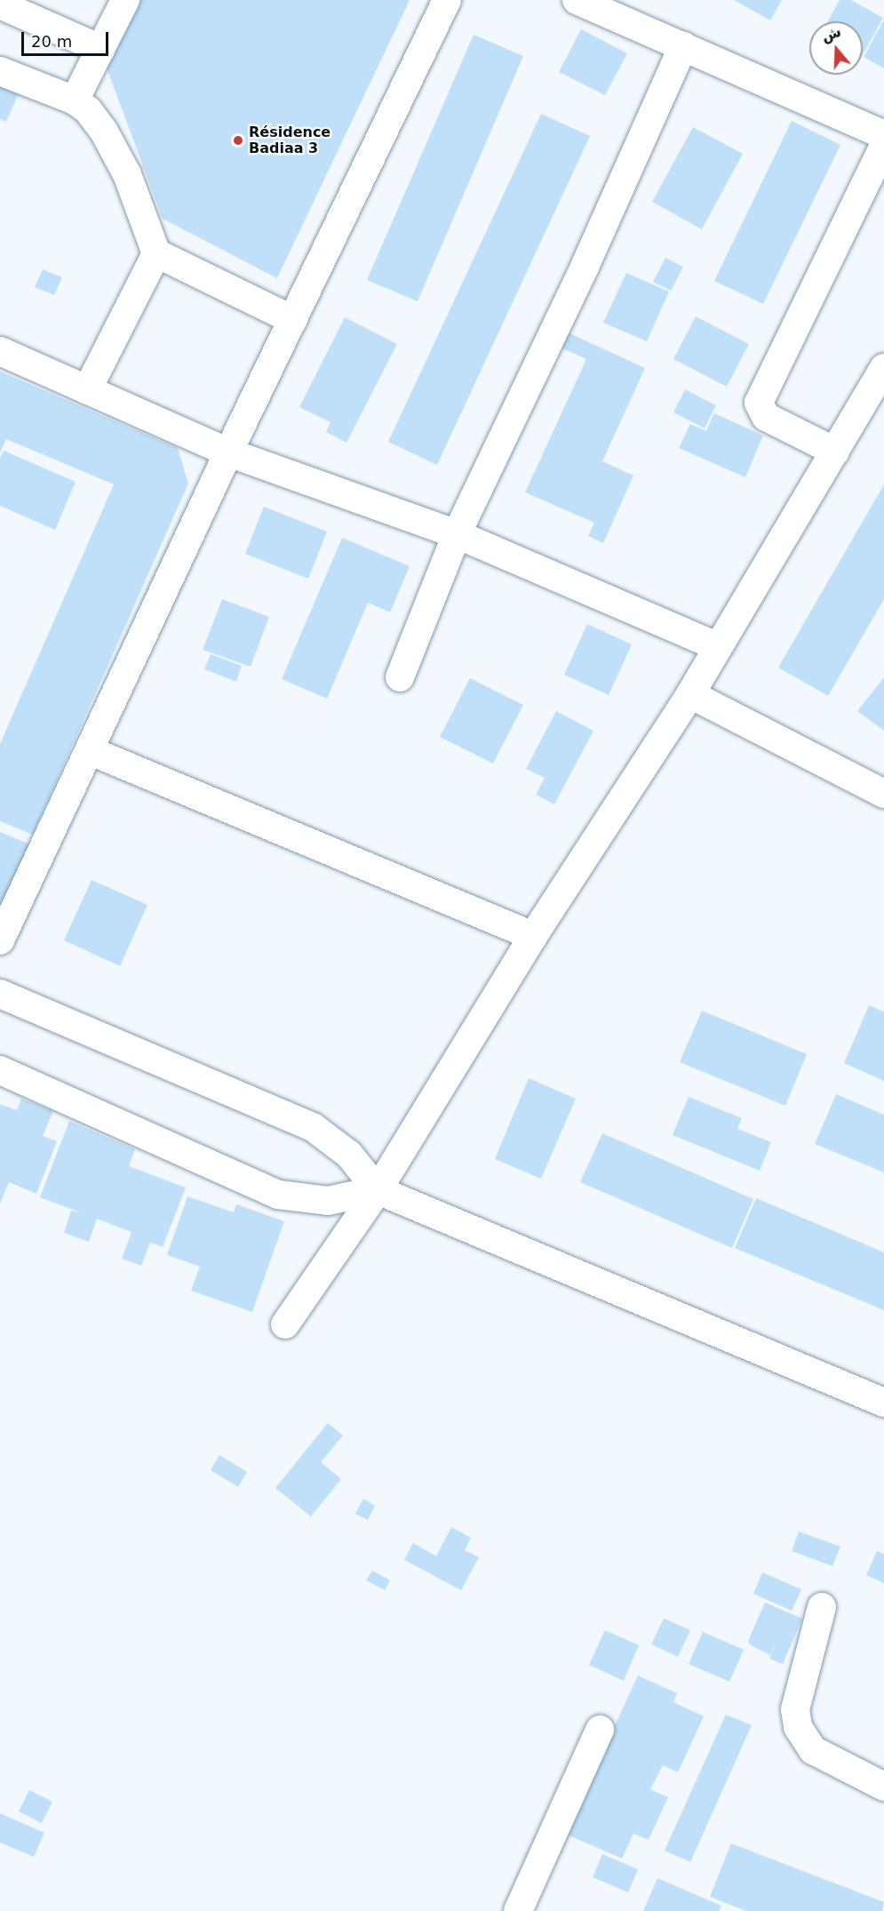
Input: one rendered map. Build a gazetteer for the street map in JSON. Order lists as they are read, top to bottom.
{
  "places": ["Résidence Badiaa 3"],
  "scale_bar": "20 m",
  "north": "top"
}
